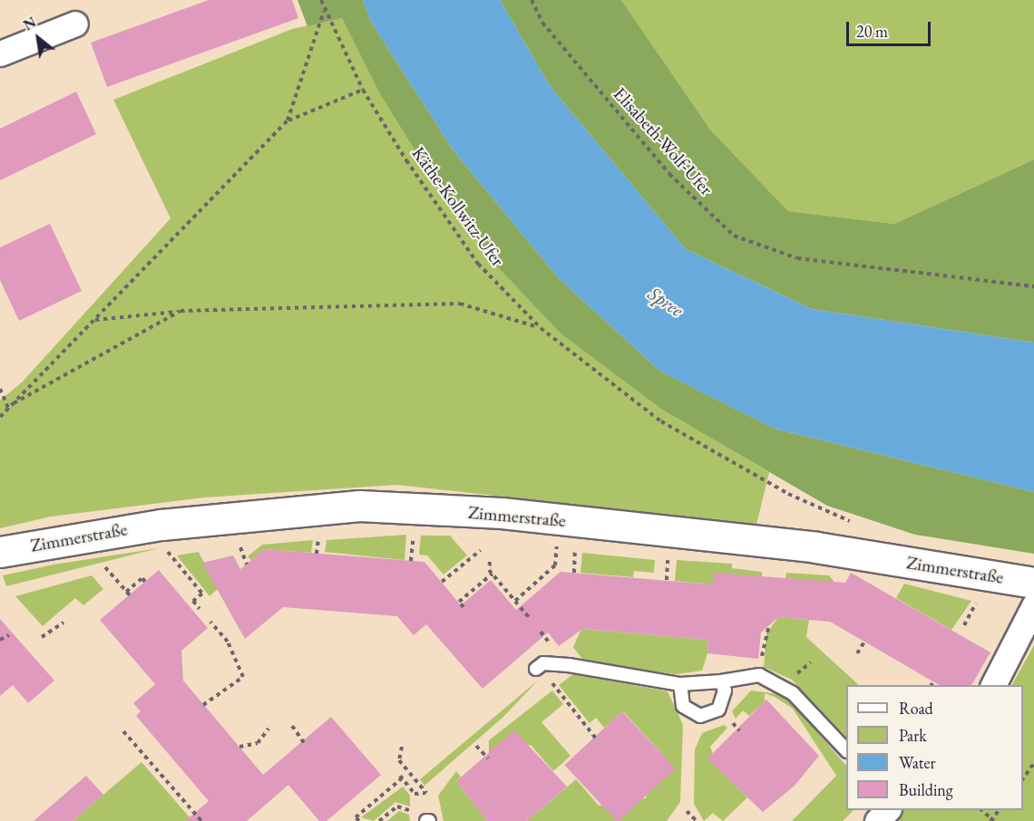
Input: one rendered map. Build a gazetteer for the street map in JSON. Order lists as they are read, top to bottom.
{
  "streets": {
    "street": ["Zimmerstraße"],
    "path": ["Elisabeth-Wolf-Ufer", "Käthe-Kollwitz-Ufer"]
  },
  "water": ["Spree"],
  "legend": [
    "Road",
    "Park",
    "Water",
    "Building"
  ],
  "scale_bar": "20 m",
  "north": "top left"
}
